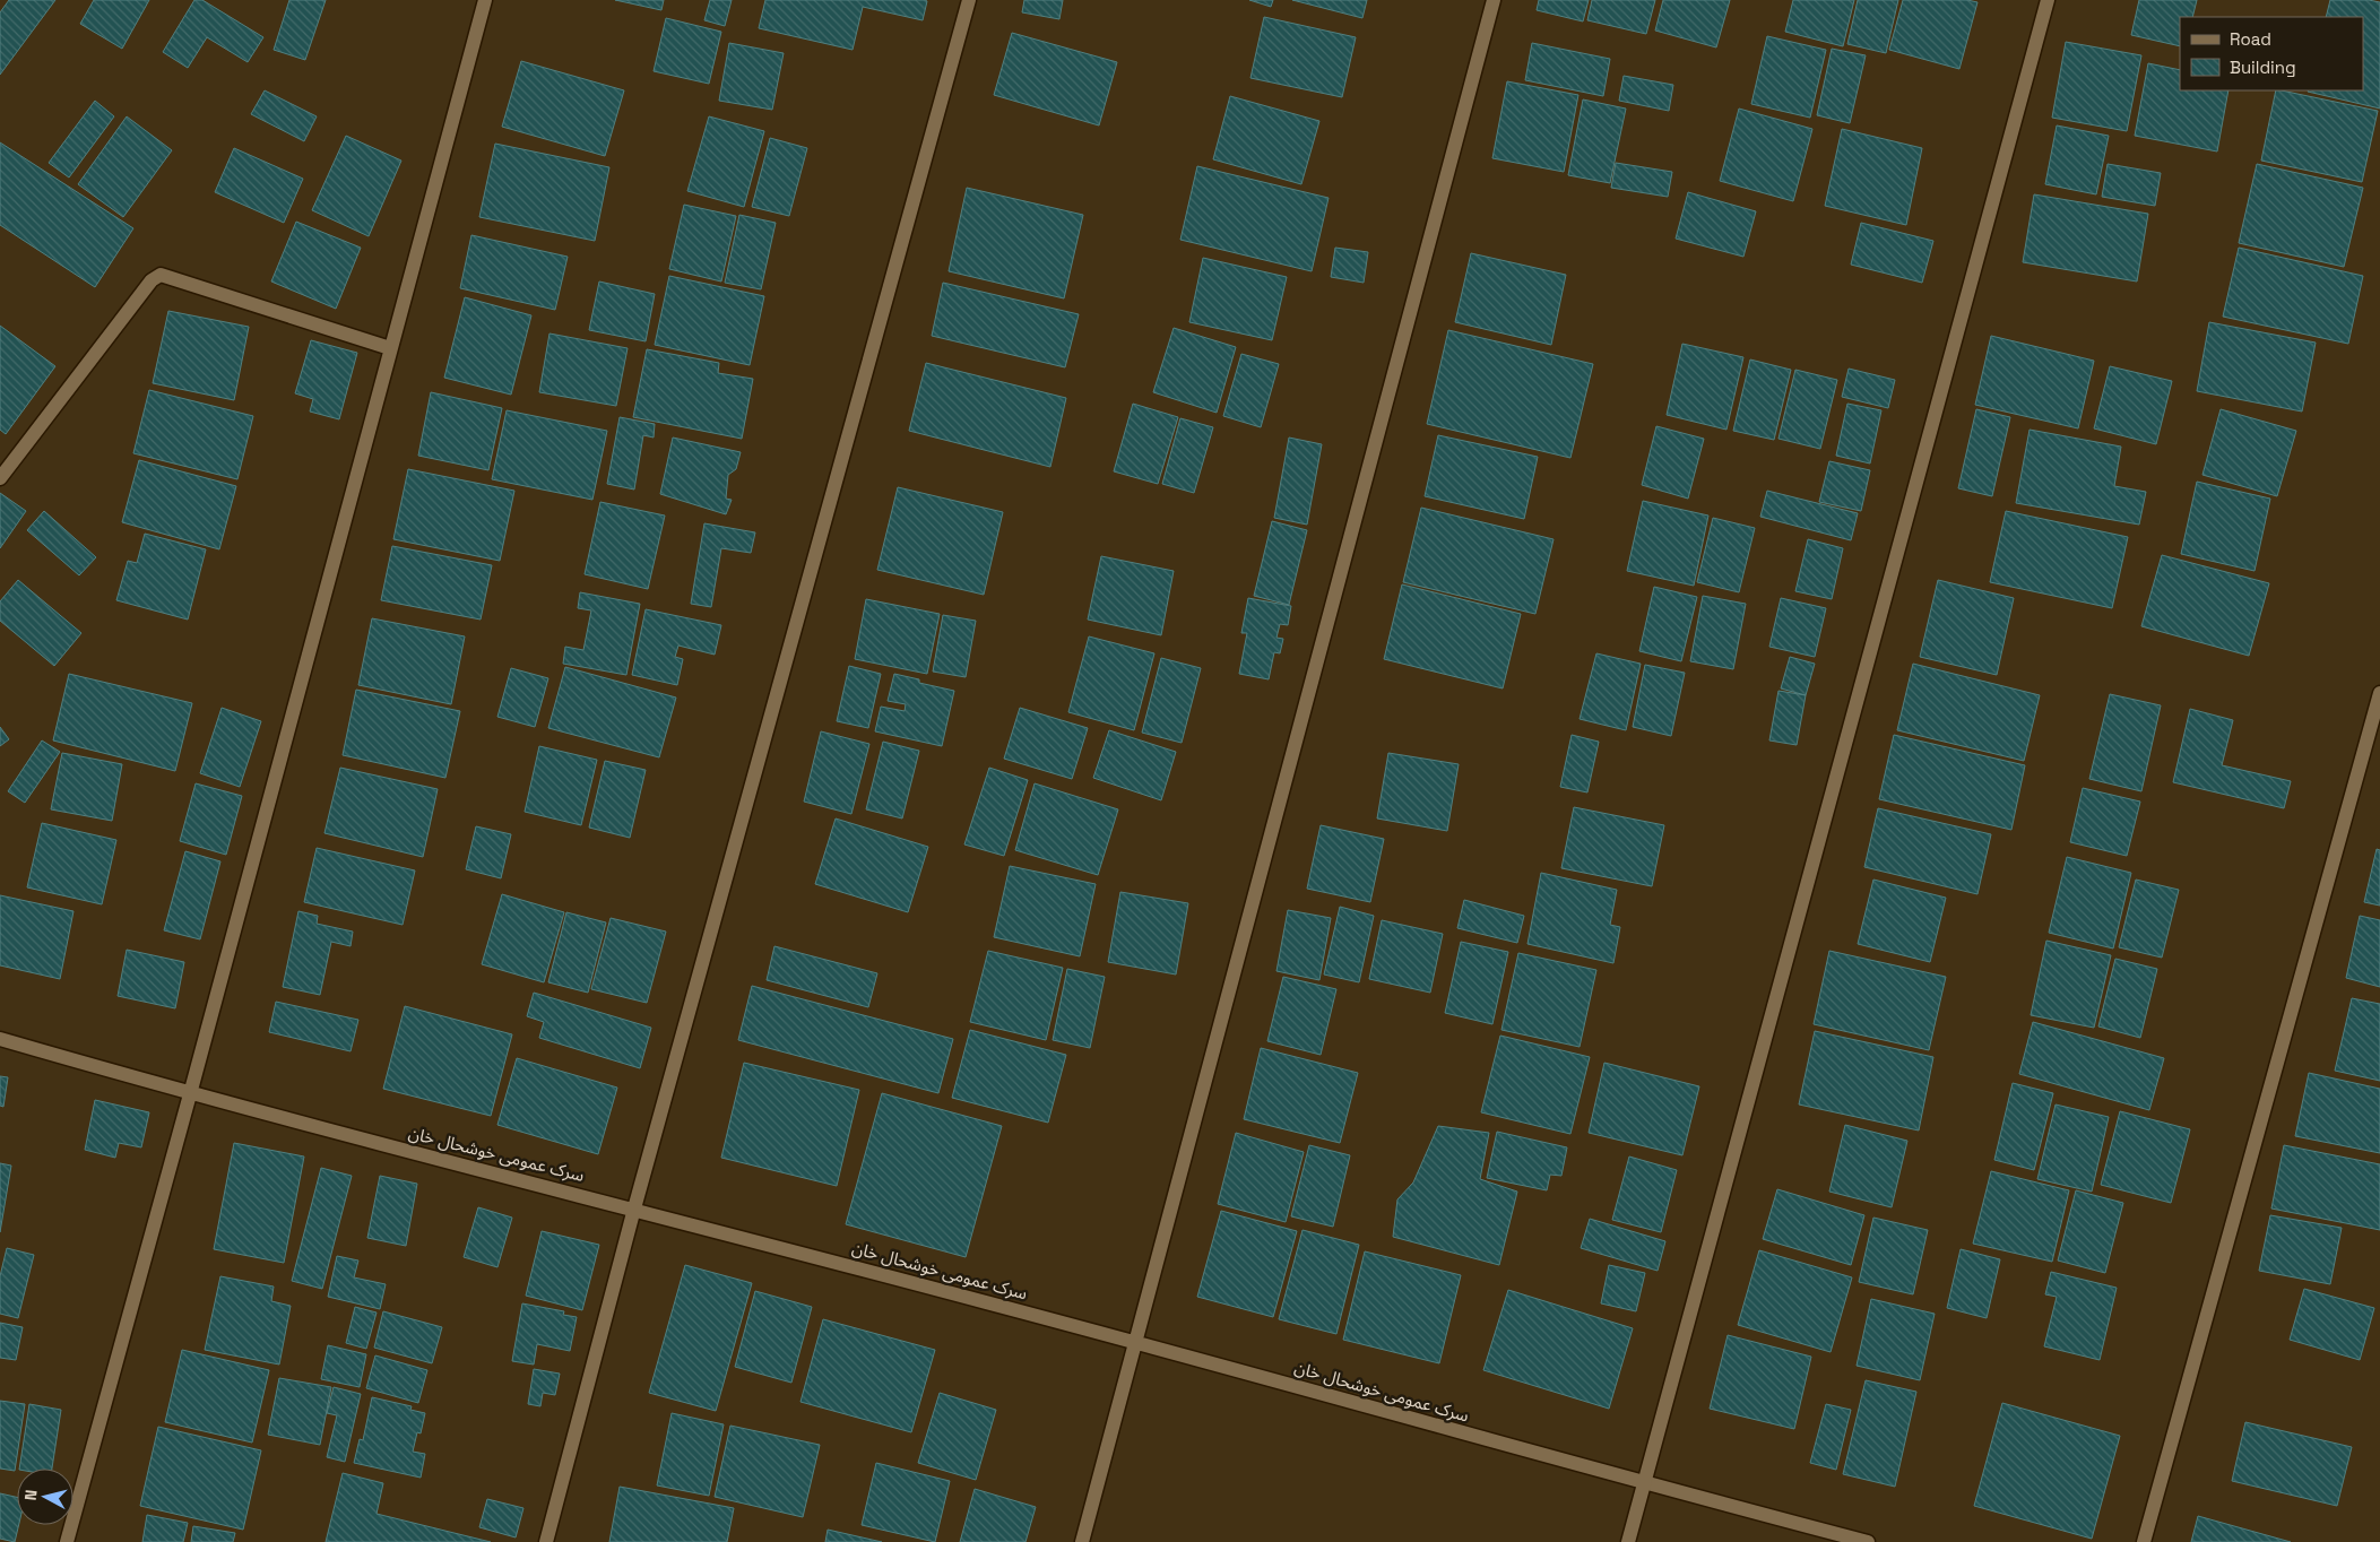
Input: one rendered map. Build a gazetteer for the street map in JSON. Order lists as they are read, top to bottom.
{
  "streets": {
    "street": ["سرک عمومی خوشحال خان"]
  },
  "legend": ["Road", "Building"],
  "north": "left"
}
